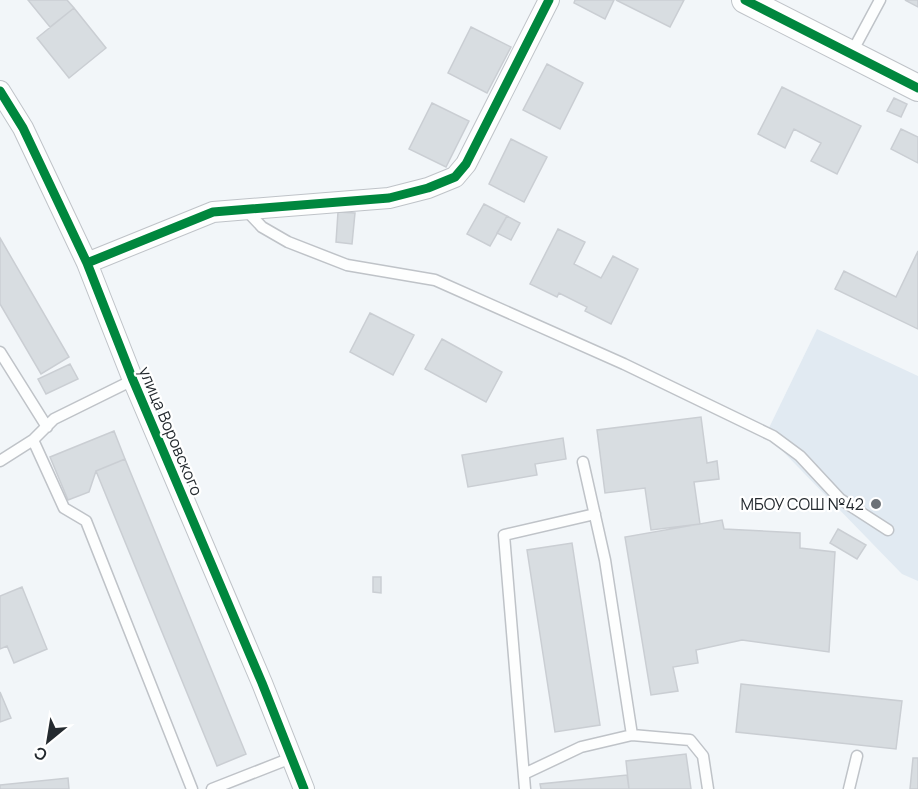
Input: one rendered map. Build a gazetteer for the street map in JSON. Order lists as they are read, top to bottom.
{
  "streets": {
    "street": ["улица Воровского"]
  },
  "places": ["МБОУ СОШ №42"],
  "north": "bottom left"
}
